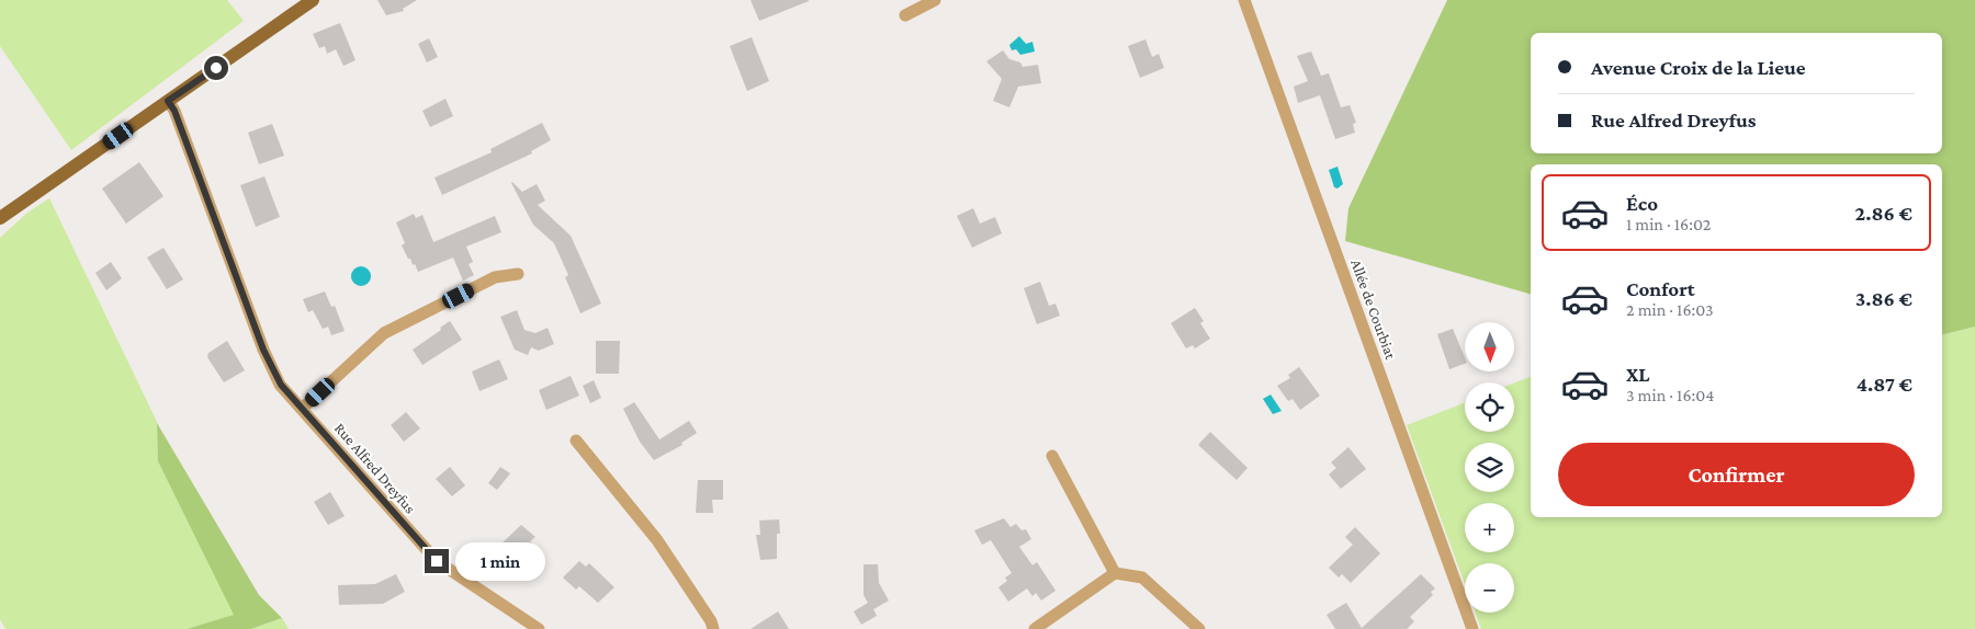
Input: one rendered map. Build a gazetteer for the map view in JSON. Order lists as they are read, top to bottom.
{
  "streets": {
    "street": ["Allée de Courbiat", "Rue Alfred Dreyfus"]
  },
  "north": "bottom",
  "page": {
    "banner": ["Avenue Croix de la Lieue", "Rue Alfred Dreyfus"],
    "list": [
      {
        "name": "Éco",
        "note": "1 min · 16:02",
        "value": "2.86 €"
      },
      {
        "name": "Confort",
        "note": "2 min · 16:03",
        "value": "3.86 €"
      },
      {
        "name": "XL",
        "note": "3 min · 16:04",
        "value": "4.87 €"
      }
    ],
    "map_buttons": ["+", "−"],
    "buttons": "Confirmer",
    "bubble": "1 min"
  }
}
